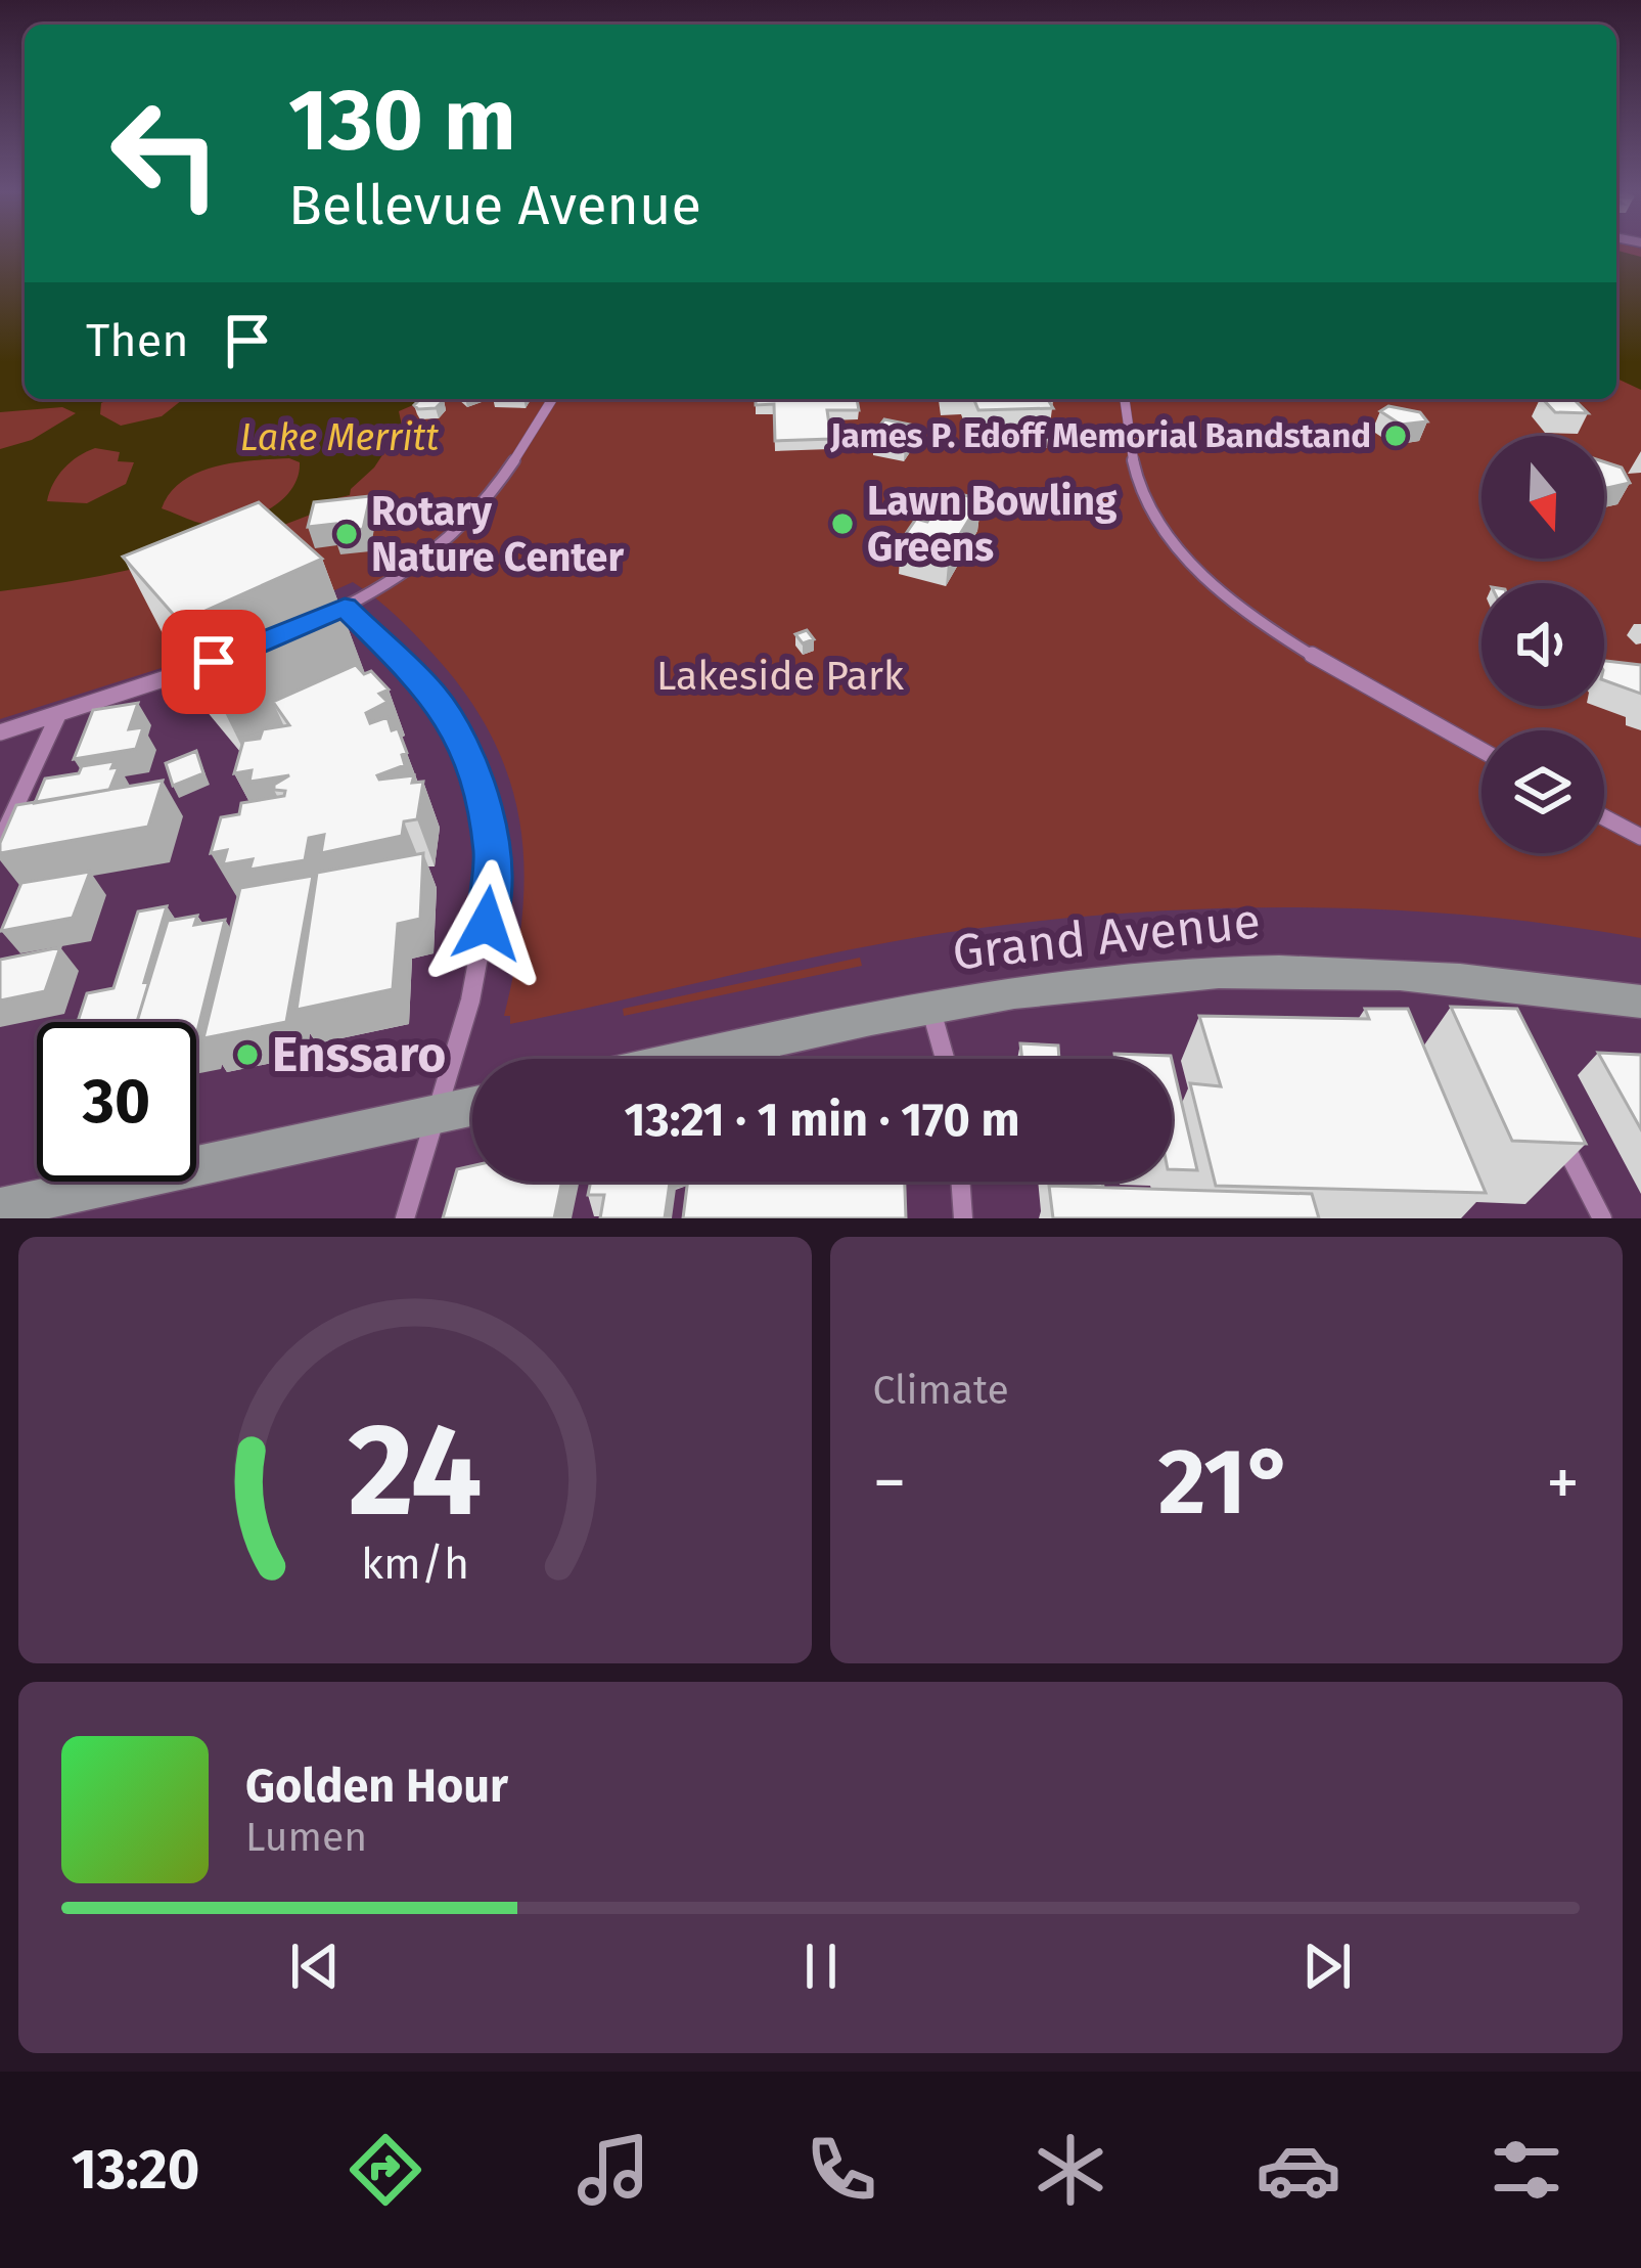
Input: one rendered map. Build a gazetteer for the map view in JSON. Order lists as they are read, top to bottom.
{
  "streets": {
    "main road": ["Grand Avenue"]
  },
  "water": ["Lake Merritt"],
  "parks": ["Lakeside Park"],
  "places": [
    "James P. Edoff Memorial Bandstand",
    "Lawn Bowling Greens",
    "Rotary Nature Center",
    "Enssaro"
  ],
  "north": "bottom",
  "page": {
    "turn": ["130 m", "Bellevue Avenue"],
    "then": "Then",
    "limit": "30",
    "trip": "13:21 · 1 min · 170 m",
    "tile": "Climate",
    "heat": ["−", "21°", "+"],
    "song": ["Golden Hour", "Lumen"],
    "tabs": "13:20",
    "gauge": ["24", "km/h"]
  }
}
